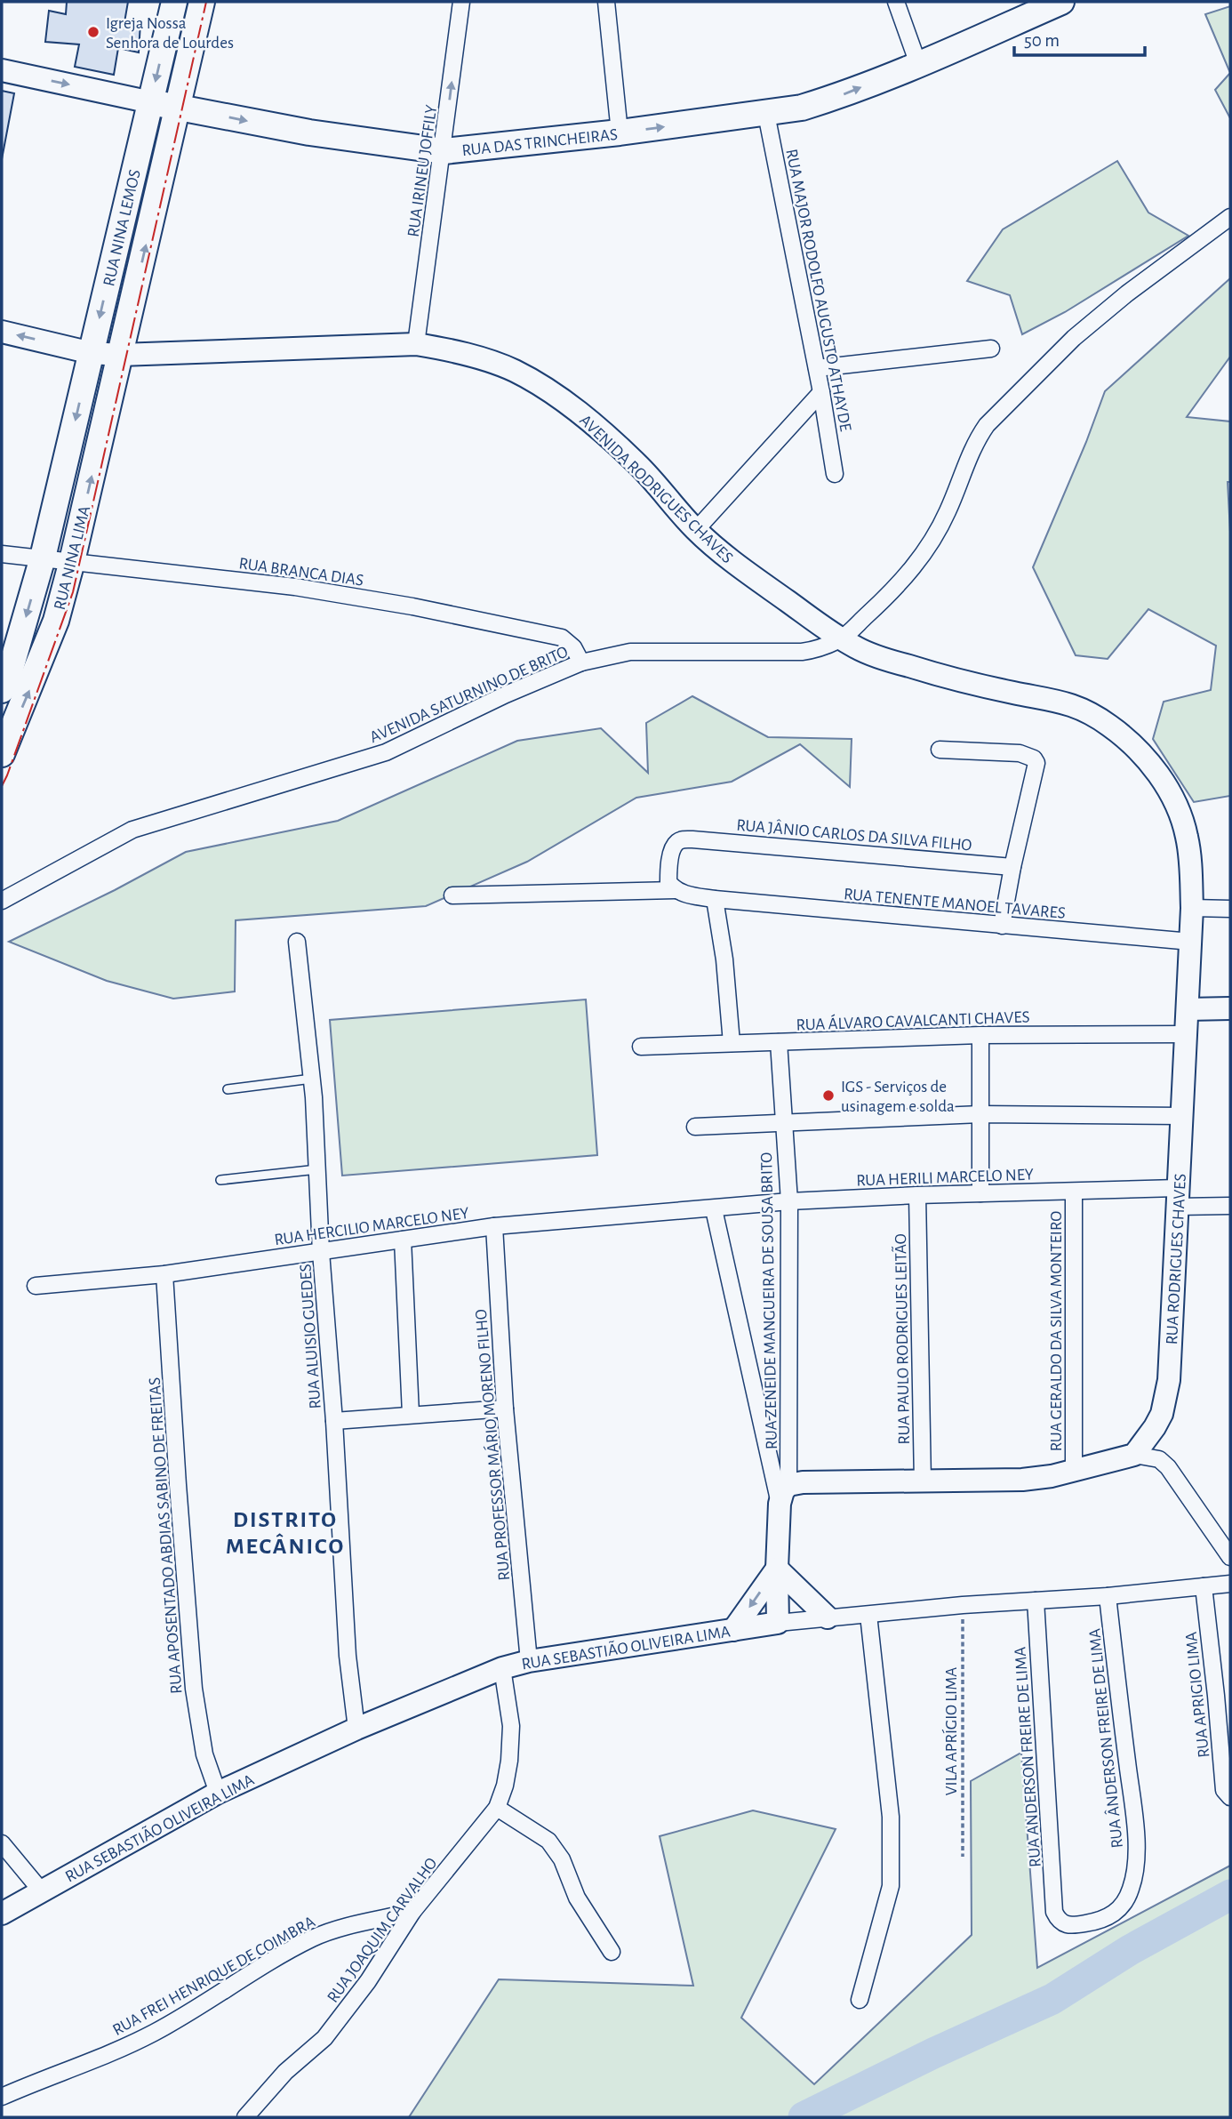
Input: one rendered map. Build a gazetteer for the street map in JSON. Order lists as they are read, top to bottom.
{
  "streets": {
    "main road": ["RUA DAS TRINCHEIRAS", "RUA NINA LEMOS", "RUA NINA LIMA"],
    "street": [
      "RUA IRINEU JOFFILY",
      "RUA MAJOR RODOLFO AUGUSTO ATHAYDE",
      "AVENIDA RODRIGUES CHAVES",
      "RUA BRANCA DIAS",
      "AVENIDA SATURNINO DE BRITO",
      "RUA JÂNIO CARLOS DA SILVA FILHO",
      "RUA TENENTE MANOEL TAVARES",
      "RUA ÁLVARO CAVALCANTI CHAVES",
      "RUA HERILI MARCELO NEY",
      "RUA HERCILIO MARCELO NEY",
      "RUA RODRIGUES CHAVES",
      "RUA ZENEIDE MANGUEIRA DE SOUSA BRITO",
      "RUA GERALDO DA SILVA MONTEIRO",
      "RUA ALUISIO GUEDES",
      "RUA PAULO RODRIGUES LEITÃO",
      "RUA PROFESSOR MÁRIO MORENO FILHO",
      "RUA APOSENTADO ABDIAS SABINO DE FREITAS",
      "RUA SEBASTIÃO OLIVEIRA LIMA",
      "RUA APRIGIO LIMA",
      "RUA ÂNDERSON FREIRE DE LIMA",
      "RUA ANDERSON FREIRE DE LIMA",
      "RUA JOAQUIM CARVALHO",
      "RUA FREI HENRIQUE DE COIMBRA"
    ],
    "path": ["VILA APRÍGIO LIMA"]
  },
  "crossings": [
    ["RUA DAS TRINCHEIRAS", "RUA IRINEU JOFFILY"],
    ["RUA DAS TRINCHEIRAS", "RUA NINA LEMOS"],
    ["RUA DAS TRINCHEIRAS", "RUA MAJOR RODOLFO AUGUSTO ATHAYDE"],
    ["RUA IRINEU JOFFILY", "AVENIDA RODRIGUES CHAVES"],
    ["RUA NINA LEMOS", "AVENIDA RODRIGUES CHAVES"],
    ["RUA NINA LEMOS", "RUA NINA LIMA"],
    ["AVENIDA RODRIGUES CHAVES", "RUA NINA LIMA"],
    ["AVENIDA RODRIGUES CHAVES", "AVENIDA SATURNINO DE BRITO"],
    ["AVENIDA RODRIGUES CHAVES", "RUA RODRIGUES CHAVES"],
    ["RUA NINA LIMA", "RUA BRANCA DIAS"],
    ["RUA BRANCA DIAS", "AVENIDA SATURNINO DE BRITO"],
    ["RUA JÂNIO CARLOS DA SILVA FILHO", "RUA TENENTE MANOEL TAVARES"],
    ["RUA TENENTE MANOEL TAVARES", "RUA RODRIGUES CHAVES"],
    ["RUA ÁLVARO CAVALCANTI CHAVES", "RUA RODRIGUES CHAVES"],
    ["RUA ÁLVARO CAVALCANTI CHAVES", "RUA ZENEIDE MANGUEIRA DE SOUSA BRITO"],
    ["RUA HERILI MARCELO NEY", "RUA HERCILIO MARCELO NEY"],
    ["RUA HERILI MARCELO NEY", "RUA RODRIGUES CHAVES"],
    ["RUA HERILI MARCELO NEY", "RUA ZENEIDE MANGUEIRA DE SOUSA BRITO"],
    ["RUA HERILI MARCELO NEY", "RUA GERALDO DA SILVA MONTEIRO"],
    ["RUA HERILI MARCELO NEY", "RUA PAULO RODRIGUES LEITÃO"],
    ["RUA HERCILIO MARCELO NEY", "RUA ALUISIO GUEDES"],
    ["RUA HERCILIO MARCELO NEY", "RUA PROFESSOR MÁRIO MORENO FILHO"],
    ["RUA HERCILIO MARCELO NEY", "RUA APOSENTADO ABDIAS SABINO DE FREITAS"],
    ["RUA ALUISIO GUEDES", "RUA SEBASTIÃO OLIVEIRA LIMA"],
    ["RUA PROFESSOR MÁRIO MORENO FILHO", "RUA SEBASTIÃO OLIVEIRA LIMA"],
    ["RUA APOSENTADO ABDIAS SABINO DE FREITAS", "RUA SEBASTIÃO OLIVEIRA LIMA"],
    ["RUA SEBASTIÃO OLIVEIRA LIMA", "RUA APRIGIO LIMA"],
    ["RUA SEBASTIÃO OLIVEIRA LIMA", "VILA APRÍGIO LIMA"],
    ["RUA SEBASTIÃO OLIVEIRA LIMA", "RUA ÂNDERSON FREIRE DE LIMA"],
    ["RUA SEBASTIÃO OLIVEIRA LIMA", "RUA ANDERSON FREIRE DE LIMA"],
    ["RUA SEBASTIÃO OLIVEIRA LIMA", "RUA JOAQUIM CARVALHO"],
    ["RUA ÂNDERSON FREIRE DE LIMA", "RUA ANDERSON FREIRE DE LIMA"],
    ["RUA JOAQUIM CARVALHO", "RUA FREI HENRIQUE DE COIMBRA"]
  ],
  "one_way": ["RUA DAS TRINCHEIRAS", "RUA IRINEU JOFFILY"],
  "districts": ["DISTRITO MECÂNICO"],
  "places": ["Igreja Nossa Senhora de Lourdes", "IGS - Serviços de usinagem e solda"],
  "scale_bar": "50 m"
}
